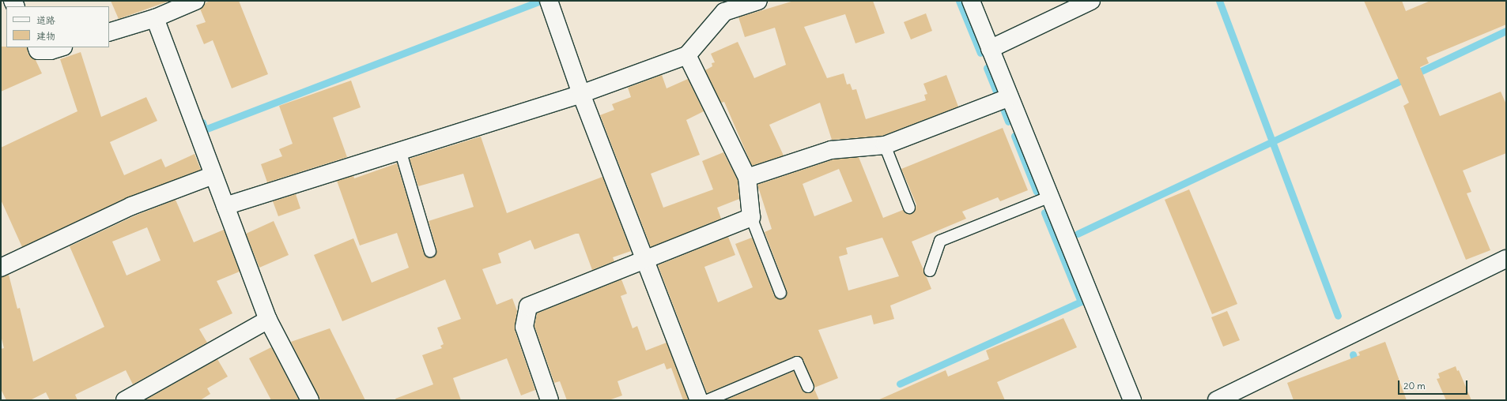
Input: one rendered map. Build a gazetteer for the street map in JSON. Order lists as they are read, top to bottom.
{
  "legend": ["道路", "建物"],
  "scale_bar": "20 m"
}
